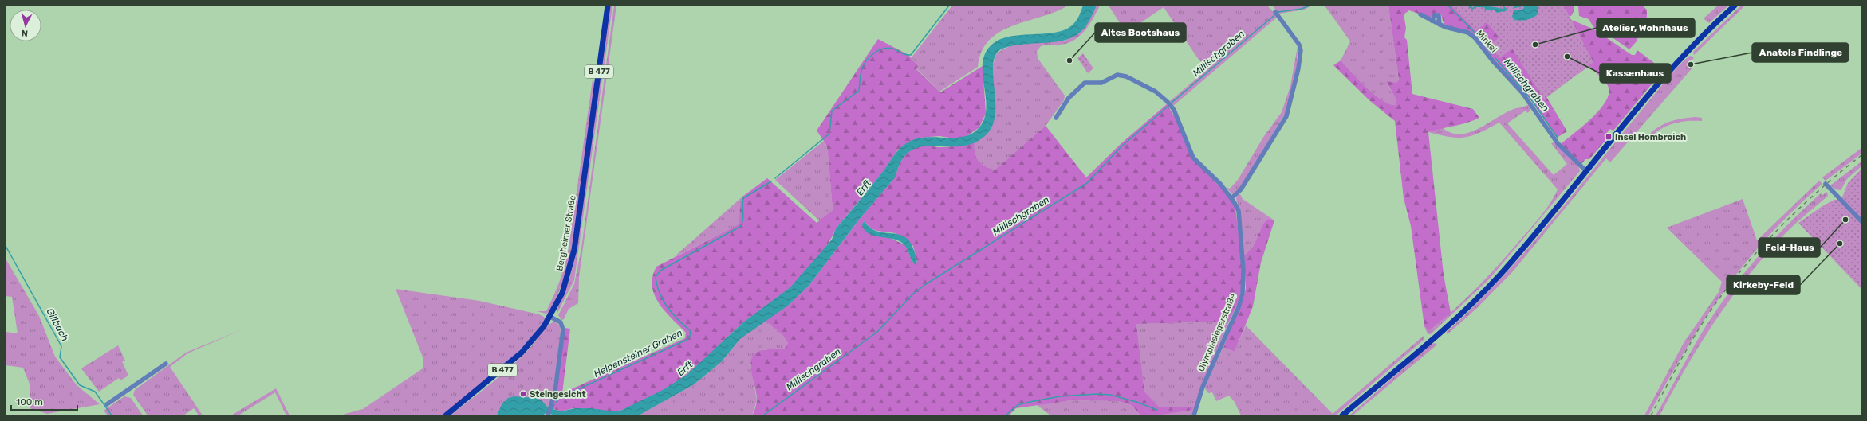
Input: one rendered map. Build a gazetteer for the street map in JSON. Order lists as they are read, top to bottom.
{
  "streets": {
    "main road": ["B 477", "Bergheimer Straße"],
    "street": ["Minkel", "Olympiasiegerstraße"]
  },
  "water": [
    "Millischgraben",
    "Erft",
    "Gillbach",
    "Helpensteiner Graben"
  ],
  "places": {
    "other": [
      "Atelier, Wohnhaus",
      "Kassenhaus",
      "Altes Bootshaus",
      "Anatols Findlinge",
      "Feld-Haus",
      "Kirkeby-Feld",
      "Steingesicht"
    ],
    "transit": ["Insel Hombroich"]
  },
  "scale_bar": "100 m",
  "north": "bottom"
}
